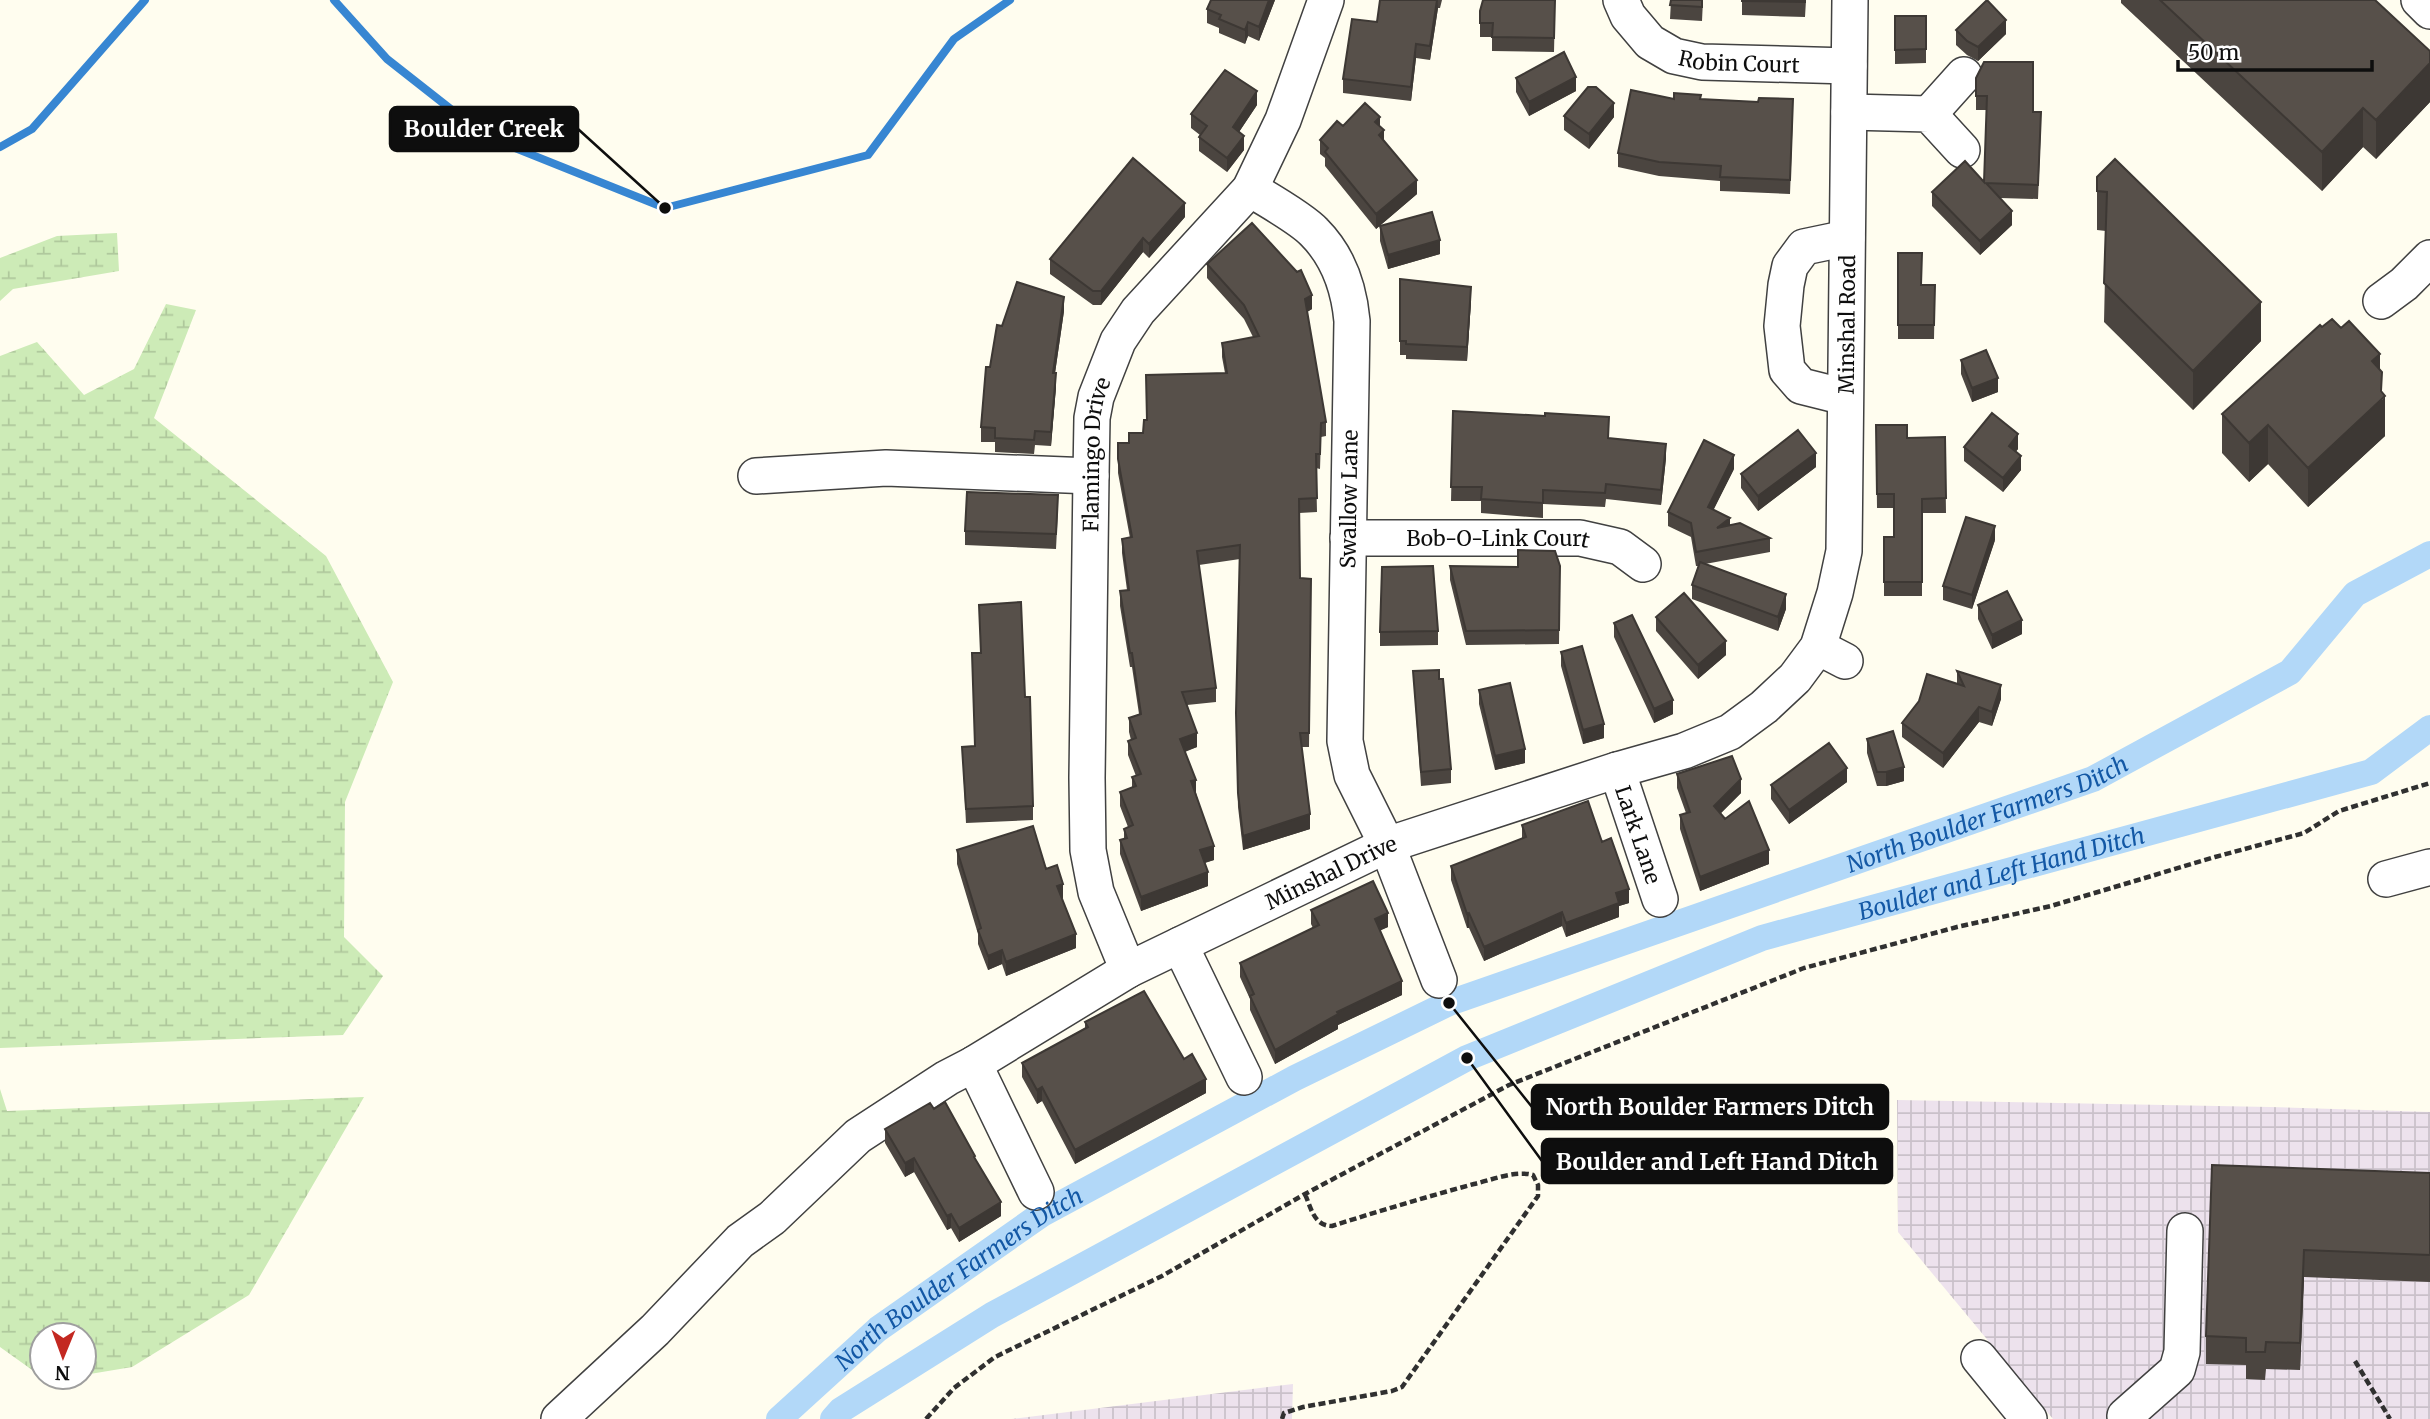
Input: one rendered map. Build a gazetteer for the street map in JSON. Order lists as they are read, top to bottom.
{
  "streets": {
    "street": [
      "Robin Court",
      "Minshal Road",
      "Flamingo Drive",
      "Swallow Lane",
      "Bob-O-Link Court",
      "Lark Lane",
      "Minshal Drive"
    ]
  },
  "crossings": [
    ["Robin Court", "Minshal Road"],
    ["Minshal Road", "Minshal Drive"],
    ["Flamingo Drive", "Swallow Lane"],
    ["Flamingo Drive", "Minshal Drive"],
    ["Swallow Lane", "Bob-O-Link Court"],
    ["Swallow Lane", "Minshal Drive"],
    ["Lark Lane", "Minshal Drive"]
  ],
  "water": ["North Boulder Farmers Ditch", "Boulder and Left Hand Ditch"],
  "places": ["Boulder Creek", "North Boulder Farmers Ditch", "Boulder and Left Hand Ditch"],
  "scale_bar": "50 m",
  "north": "bottom"
}
